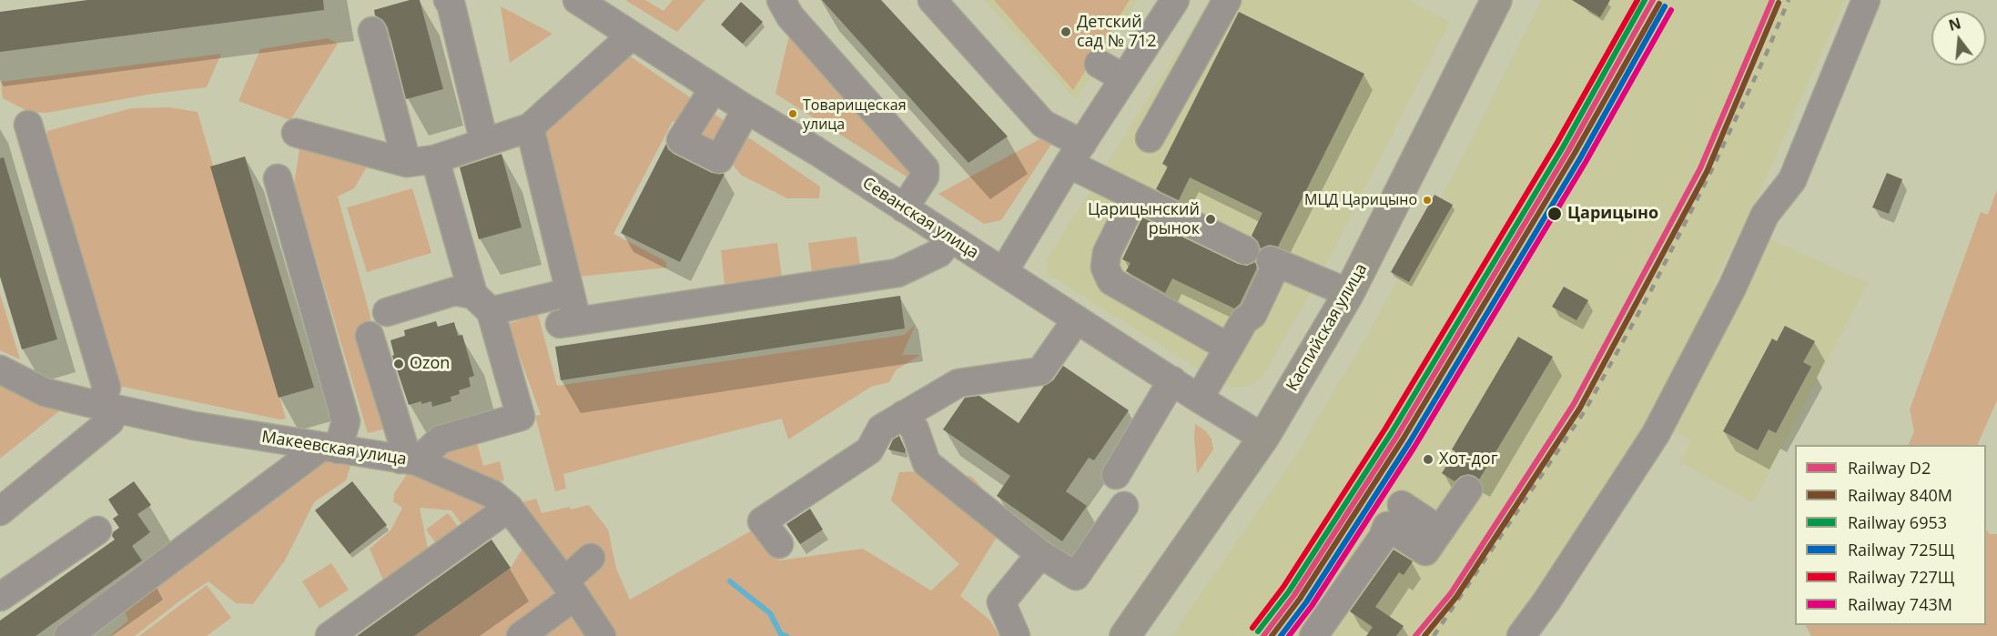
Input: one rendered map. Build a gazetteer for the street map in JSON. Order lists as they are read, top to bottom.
{
  "streets": {
    "main road": ["Каспийская улица"],
    "street": ["Севанская улица", "Макеевская улица"]
  },
  "crossings": [
    ["Севанская улица", "Каспийская улица"]
  ],
  "places": [
    "Детский сад № 712",
    "Товарищеская улица",
    "МЦД Царицыно",
    "Царицыно",
    "Царицынский рынок",
    "Ozon",
    "Хот-дог"
  ],
  "lines": [
    "rail line D2",
    "rail line 6953",
    "rail line 727Щ",
    "rail line 840М",
    "rail line 725Щ",
    "rail line 743М"
  ],
  "legend": [
    "Railway D2",
    "Railway 840М",
    "Railway 6953",
    "Railway 725Щ",
    "Railway 727Щ",
    "Railway 743М"
  ],
  "north": "top"
}
